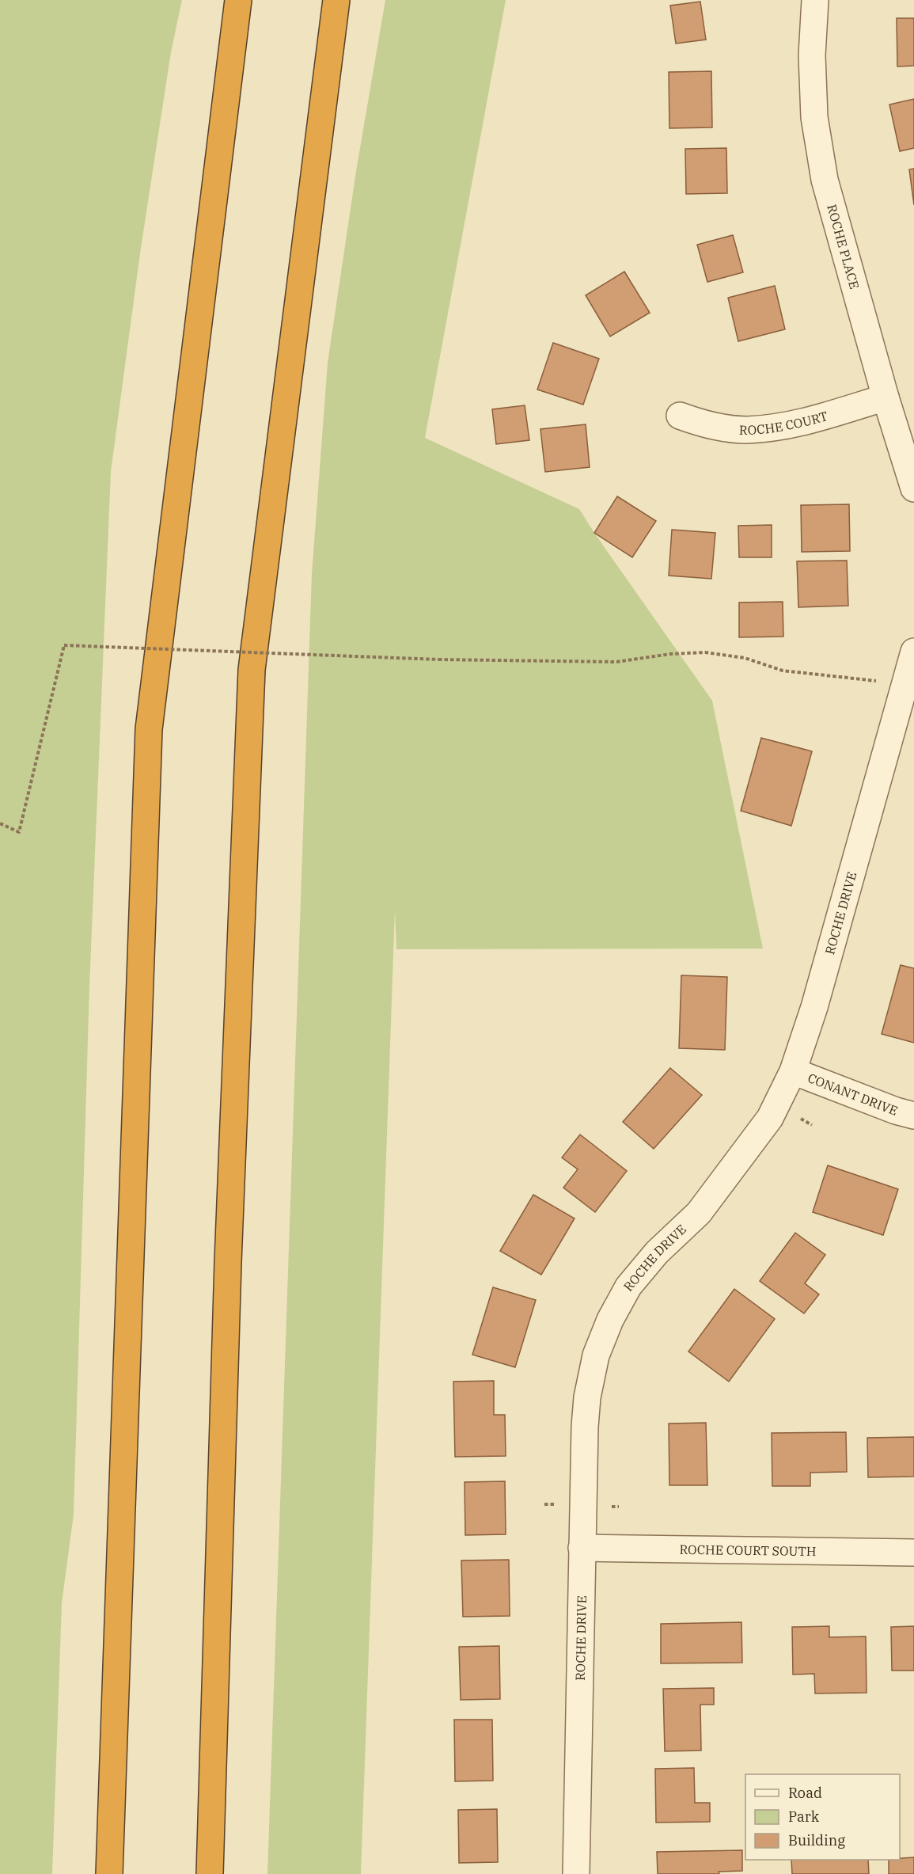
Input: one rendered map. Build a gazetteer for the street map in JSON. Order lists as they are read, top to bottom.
{
  "streets": {
    "street": [
      "ROCHE PLACE",
      "ROCHE COURT",
      "ROCHE DRIVE",
      "CONANT DRIVE",
      "ROCHE COURT SOUTH"
    ]
  },
  "crossings": [
    ["ROCHE PLACE", "ROCHE COURT"],
    ["ROCHE DRIVE", "CONANT DRIVE"],
    ["ROCHE DRIVE", "ROCHE COURT SOUTH"]
  ],
  "legend": ["Road", "Park", "Building"]
}
